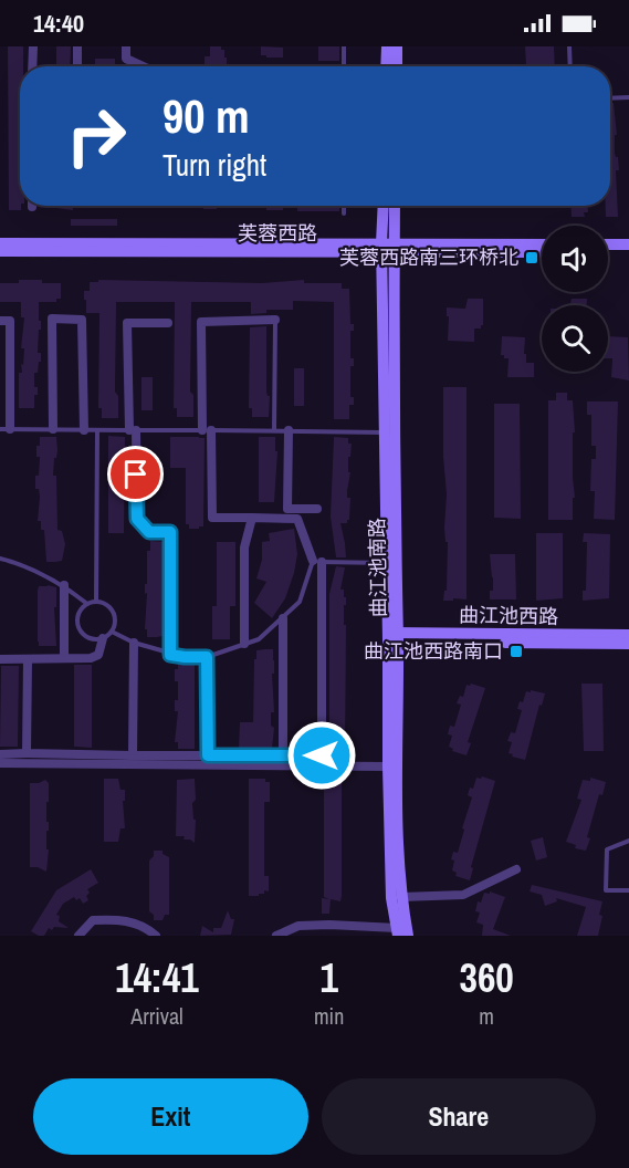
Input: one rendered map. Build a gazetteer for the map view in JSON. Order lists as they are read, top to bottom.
{
  "streets": {
    "main road": ["芙蓉西路", "曲江池南路", "曲江池西路"]
  },
  "crossings": [
    ["芙蓉西路", "曲江池南路"],
    ["曲江池南路", "曲江池西路"]
  ],
  "places": {
    "transit": ["芙蓉西路南三环桥北", "曲江池西路南口"]
  },
  "page": {
    "status": "14:40",
    "turn": ["90 m", "Turn right"],
    "eta": [
      "14:41",
      "Arrival",
      "1",
      "min",
      "360",
      "m"
    ],
    "buttons": ["Exit", "Share"]
  }
}
